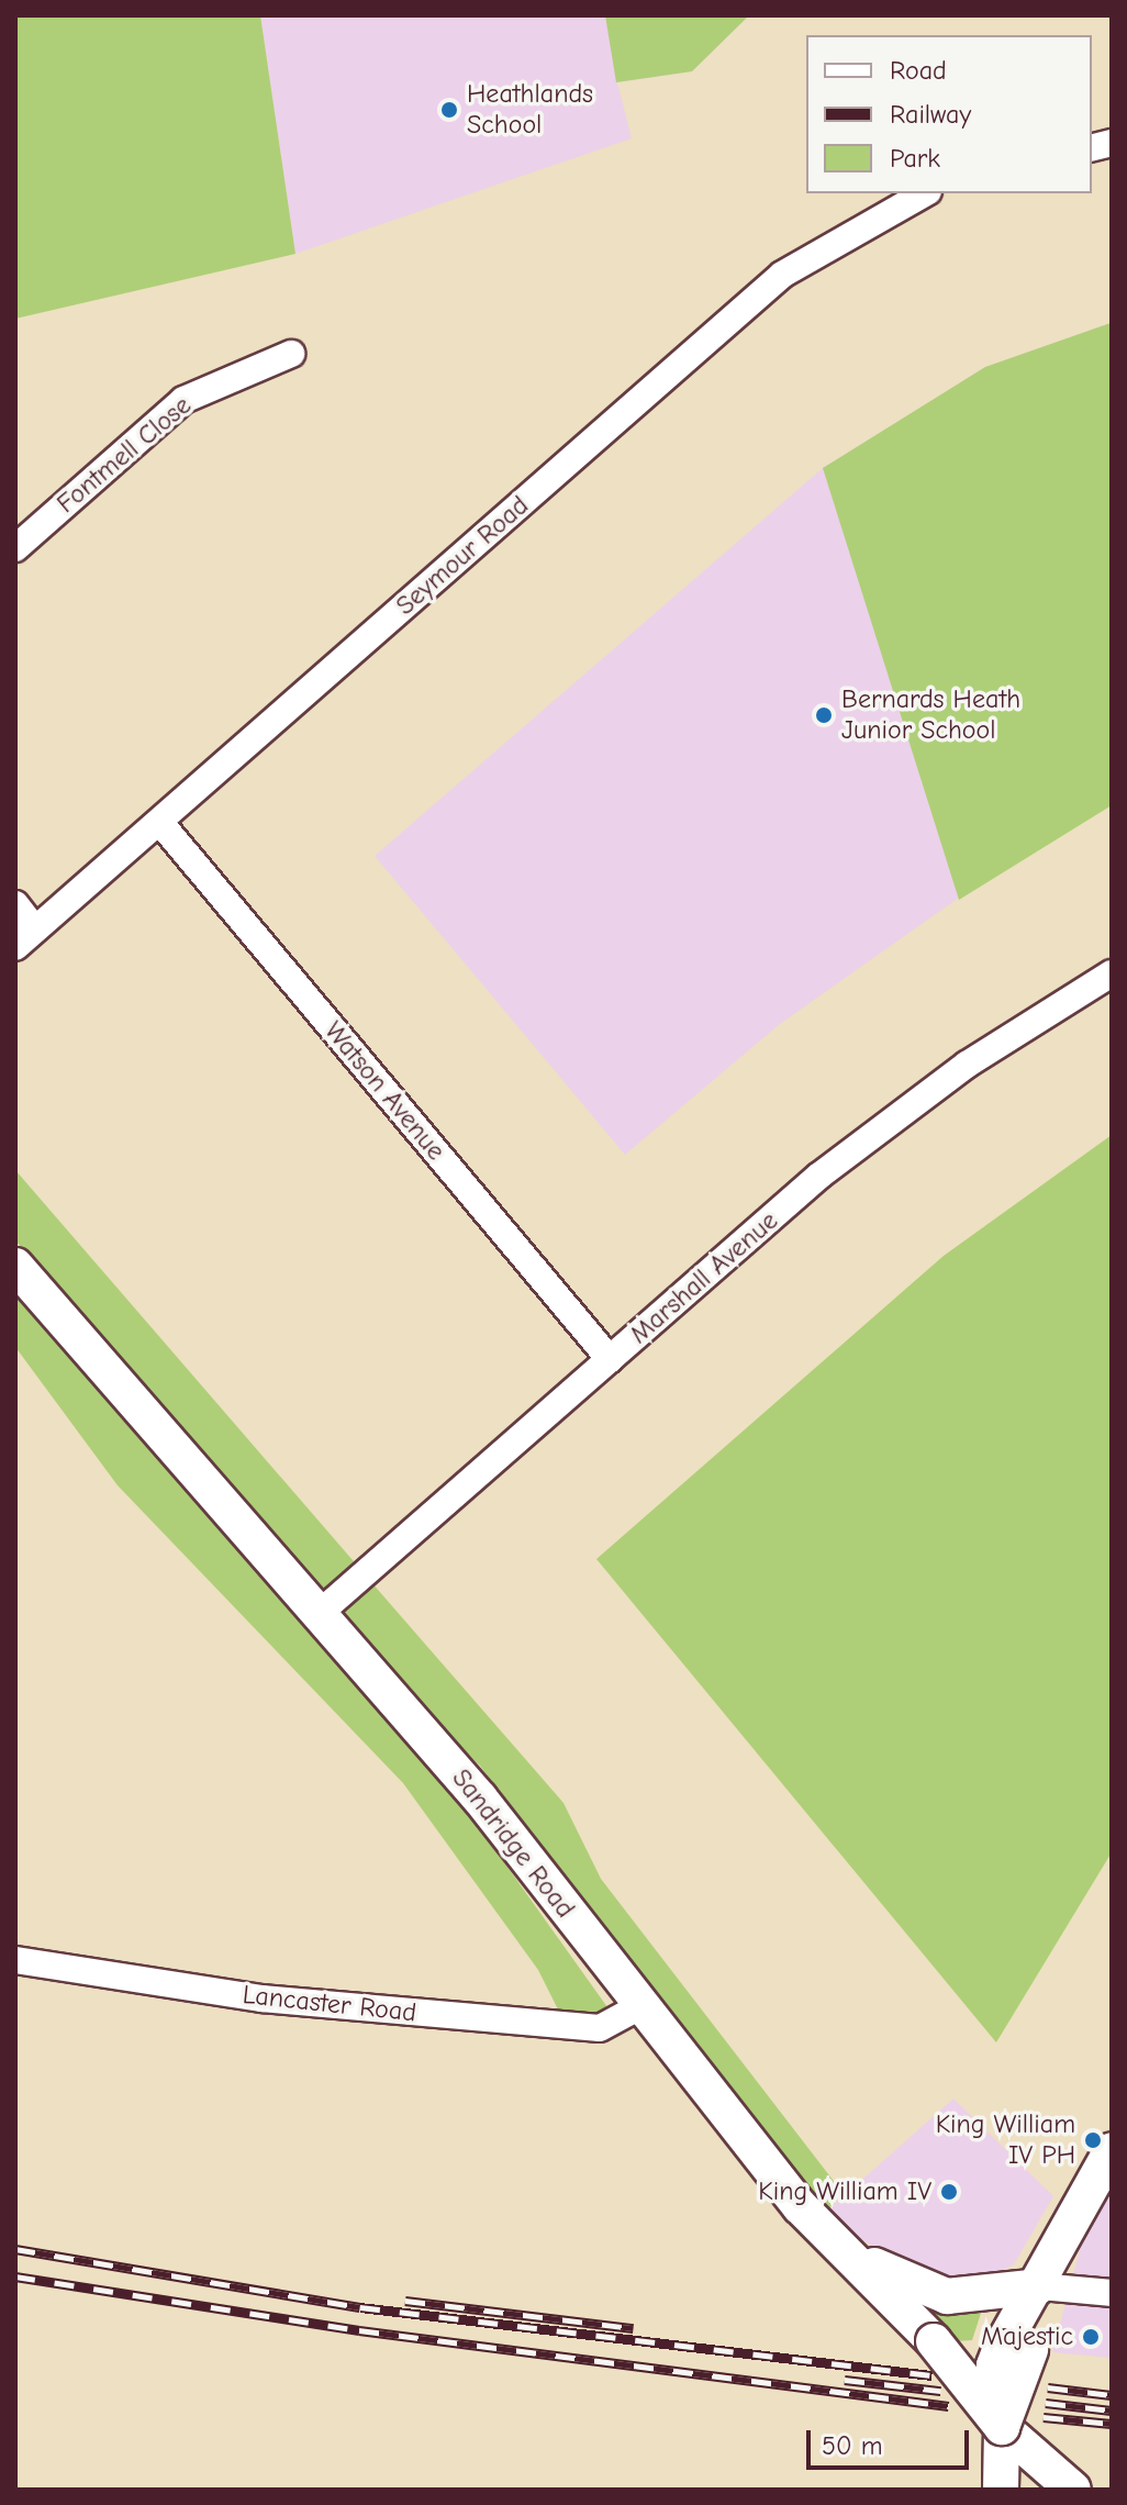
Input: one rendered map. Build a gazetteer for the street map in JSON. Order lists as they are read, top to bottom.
{
  "streets": {
    "main road": ["Sandridge Road"],
    "street": [
      "Fontmell Close",
      "Seymour Road",
      "Watson Avenue",
      "Marshall Avenue",
      "Lancaster Road"
    ]
  },
  "crossings": [
    ["Seymour Road", "Watson Avenue"],
    ["Watson Avenue", "Marshall Avenue"],
    ["Marshall Avenue", "Sandridge Road"],
    ["Sandridge Road", "Lancaster Road"]
  ],
  "places": [
    "Heathlands School",
    "Bernards Heath Junior School",
    "King William IV PH",
    "King William IV",
    "Majestic"
  ],
  "legend": ["Road", "Railway", "Park"],
  "scale_bar": "50 m"
}
